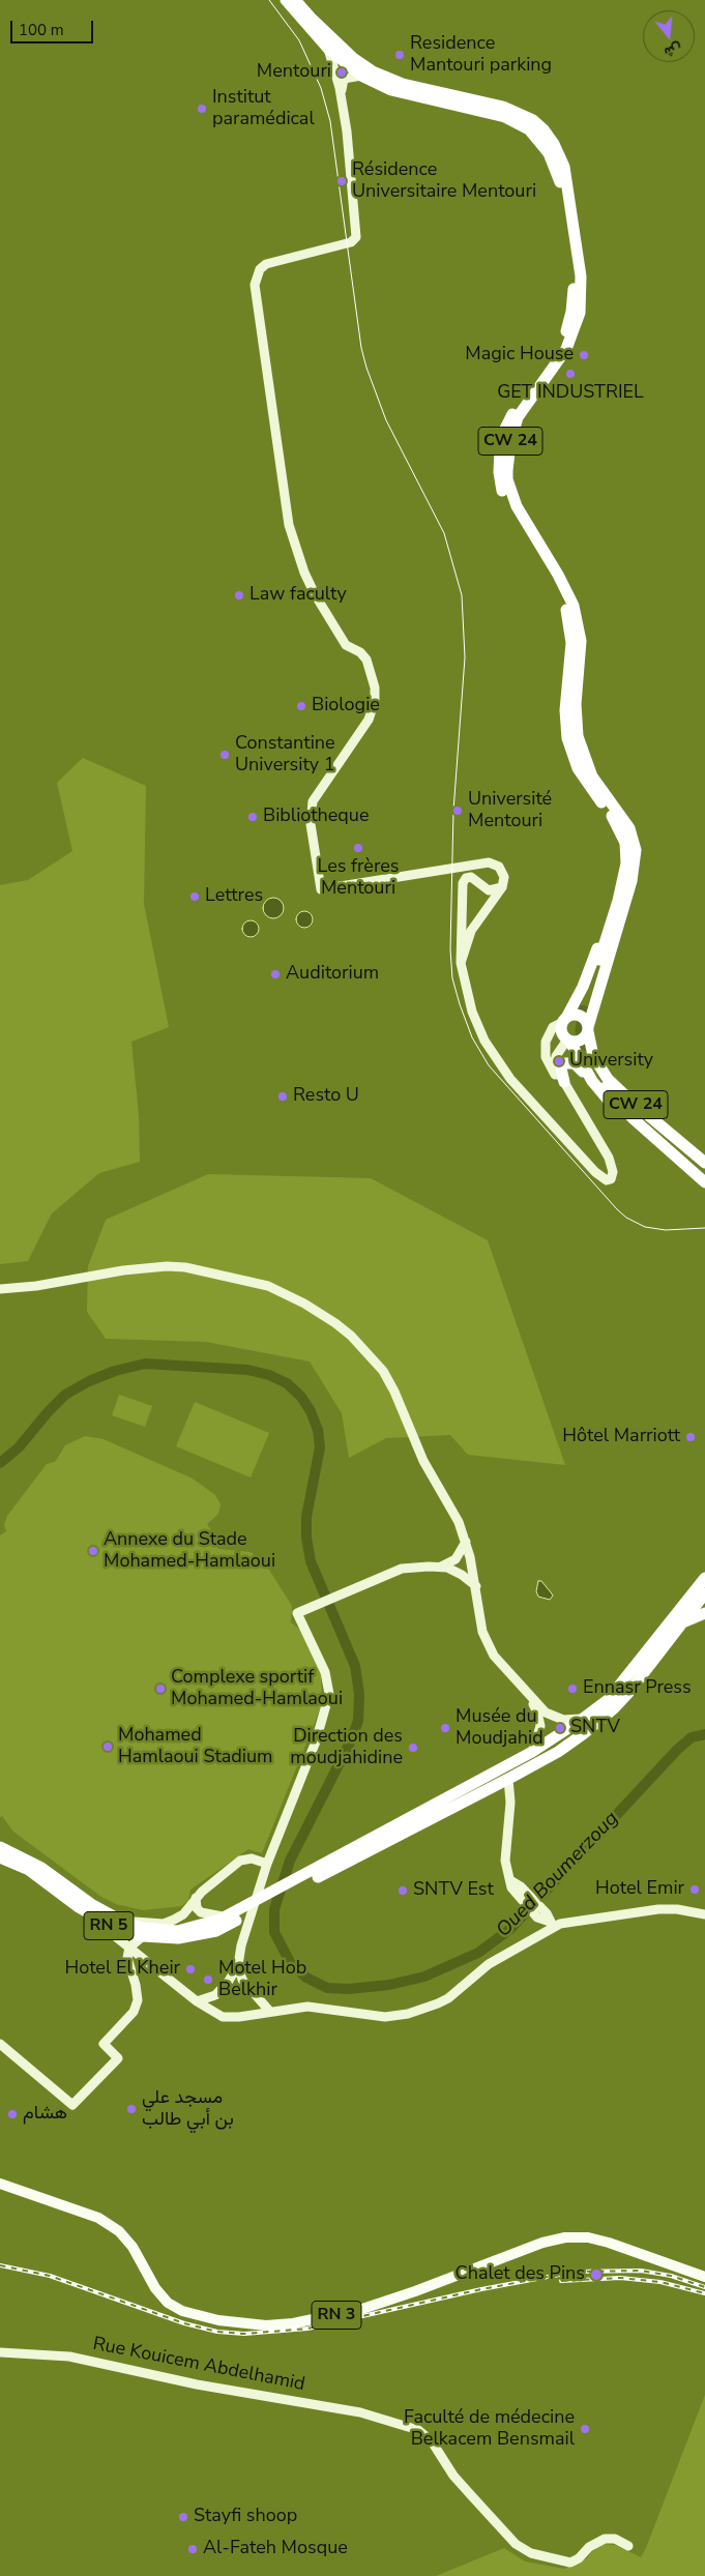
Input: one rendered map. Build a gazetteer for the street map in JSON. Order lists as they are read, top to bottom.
{
  "streets": {
    "highway": ["CW 24", "RN 5"],
    "main road": ["RN 3"],
    "street": ["Rue Kouicem Abdelhamid"]
  },
  "water": ["Oued Boumerzoug"],
  "places": [
    "Residence Mantouri parking",
    "Mentouri",
    "Institut paramédical",
    "Résidence Universitaire Mentouri",
    "Magic House",
    "GET INDUSTRIEL",
    "Law faculty",
    "Biologie",
    "Constantine University 1",
    "Université Mentouri",
    "Bibliotheque",
    "Les frères Mentouri",
    "Lettres",
    "Auditorium",
    "University",
    "Resto U",
    "Hôtel Marriott",
    "Annexe du Stade Mohamed-Hamlaoui",
    "Complexe sportif Mohamed-Hamlaoui",
    "Ennasr Press",
    "Musée du Moudjahid",
    "SNTV",
    "Mohamed Hamlaoui Stadium",
    "Direction des moudjahidine",
    "Hotel Emir",
    "SNTV Est",
    "Hotel El Kheir",
    "Motel Hob Belkhir",
    "مسجد علي بن أبي طالب",
    "هشام",
    "Chalet des Pins",
    "Faculté de médecine Belkacem Bensmail",
    "Stayfi shoop",
    "Al-Fateh Mosque"
  ],
  "scale_bar": "100 m",
  "north": "bottom"
}
